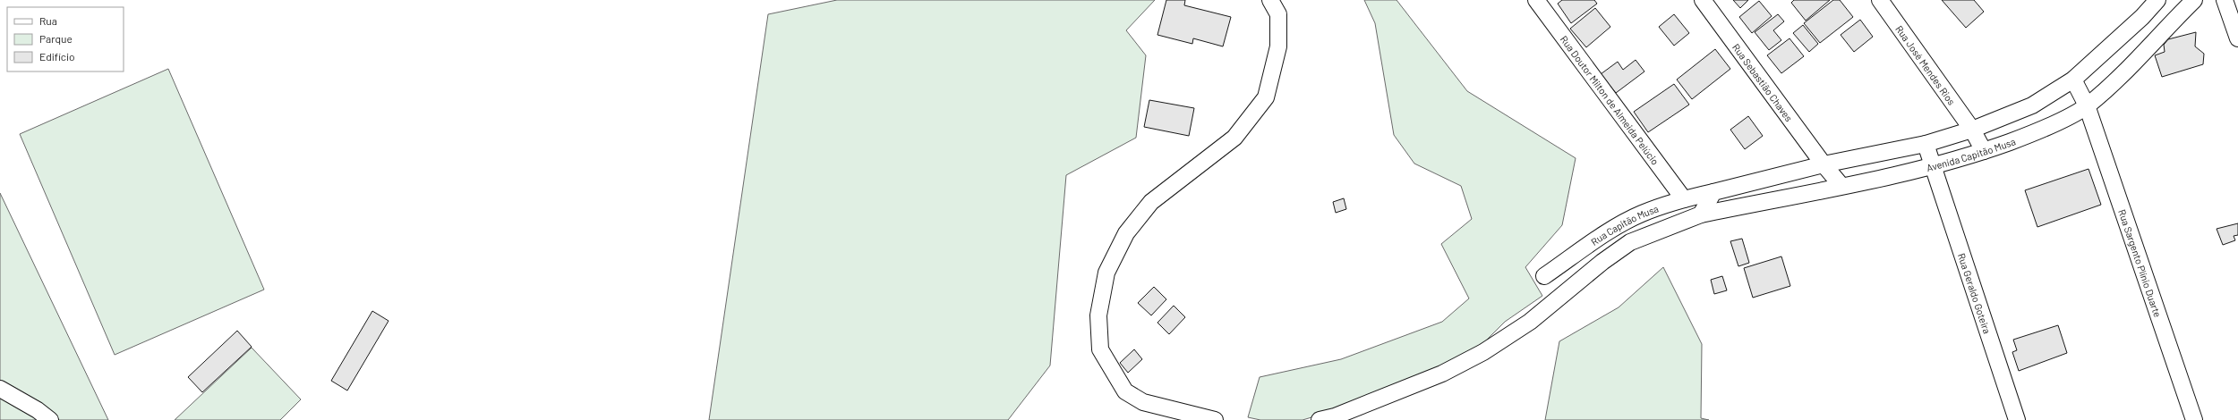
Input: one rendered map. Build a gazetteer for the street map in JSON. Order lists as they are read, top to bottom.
{
  "streets": {
    "street": [
      "Rua José Mendes Rios",
      "Rua Sebastião Chaves",
      "Rua Doutor Milton de Almeida Pelúcio",
      "Avenida Capitão Musa",
      "Rua Capitão Musa",
      "Rua Sargento Plínio Duarte",
      "Rua Geraldo Goteira"
    ]
  },
  "crossings": [
    ["Rua José Mendes Rios", "Avenida Capitão Musa"],
    ["Rua Sebastião Chaves", "Avenida Capitão Musa"],
    ["Rua Doutor Milton de Almeida Pelúcio", "Rua Capitão Musa"],
    ["Avenida Capitão Musa", "Rua Sargento Plínio Duarte"],
    ["Avenida Capitão Musa", "Rua Geraldo Goteira"]
  ],
  "legend": ["Rua", "Parque", "Edifício"]
}
